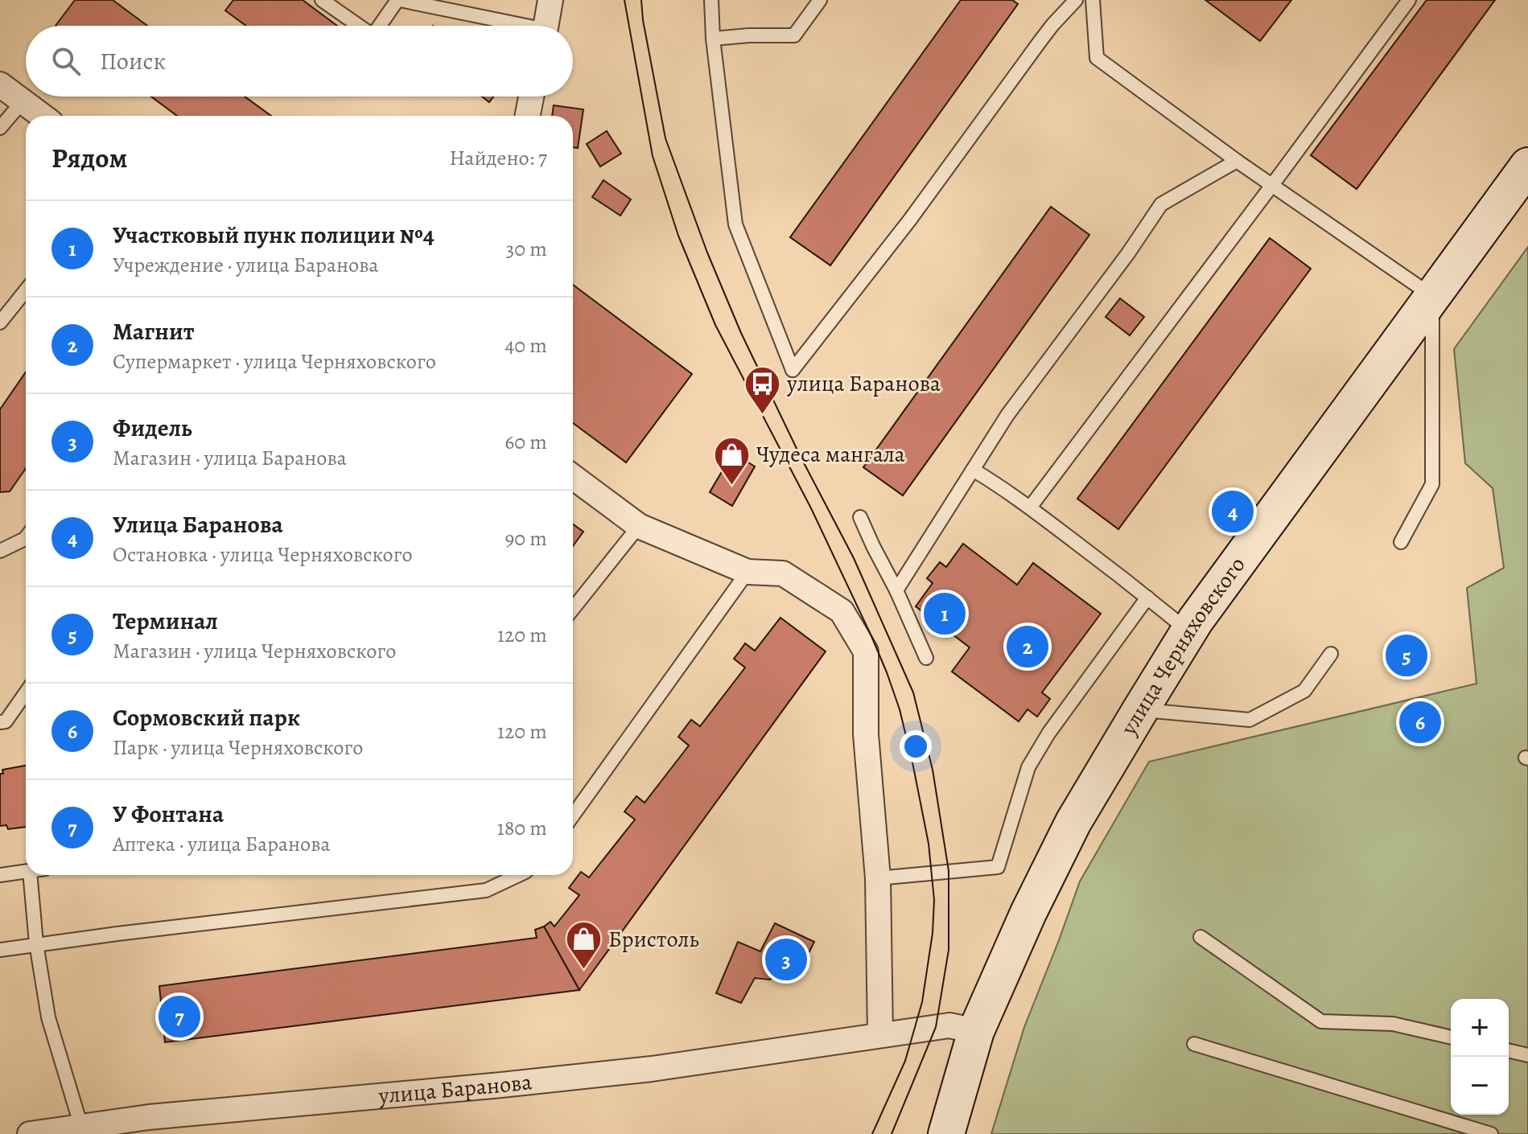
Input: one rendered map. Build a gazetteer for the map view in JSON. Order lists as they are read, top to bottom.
{
  "streets": {
    "main road": ["улица Черняховского"],
    "street": ["улица Баранова"]
  },
  "crossings": [
    ["улица Черняховского", "улица Баранова"]
  ],
  "places": {
    "bus stop": ["улица Баранова"],
    "shop": ["Чудеса мангала", "Бристоль"]
  },
  "page": {
    "search": "Поиск",
    "heading": ["Рядом", "Найдено: 7"],
    "list": [
      {
        "mark": "1",
        "name": "Участковый пунк полиции №4",
        "note": "Учреждение · улица Баранова",
        "value": "30 m"
      },
      {
        "mark": "2",
        "name": "Магнит",
        "note": "Супермаркет · улица Черняховского",
        "value": "40 m"
      },
      {
        "mark": "3",
        "name": "Фидель",
        "note": "Магазин · улица Баранова",
        "value": "60 m"
      },
      {
        "mark": "4",
        "name": "Улица Баранова",
        "note": "Остановка · улица Черняховского",
        "value": "90 m"
      },
      {
        "mark": "5",
        "name": "Терминал",
        "note": "Магазин · улица Черняховского",
        "value": "120 m"
      },
      {
        "mark": "6",
        "name": "Сормовский парк",
        "note": "Парк · улица Черняховского",
        "value": "120 m"
      },
      {
        "mark": "7",
        "name": "У Фонтана",
        "note": "Аптека · улица Баранова",
        "value": "180 m"
      }
    ],
    "pins": [
      "4",
      "1",
      "2",
      "5",
      "6",
      "3",
      "7"
    ],
    "map_buttons": ["+", "−"]
  }
}
